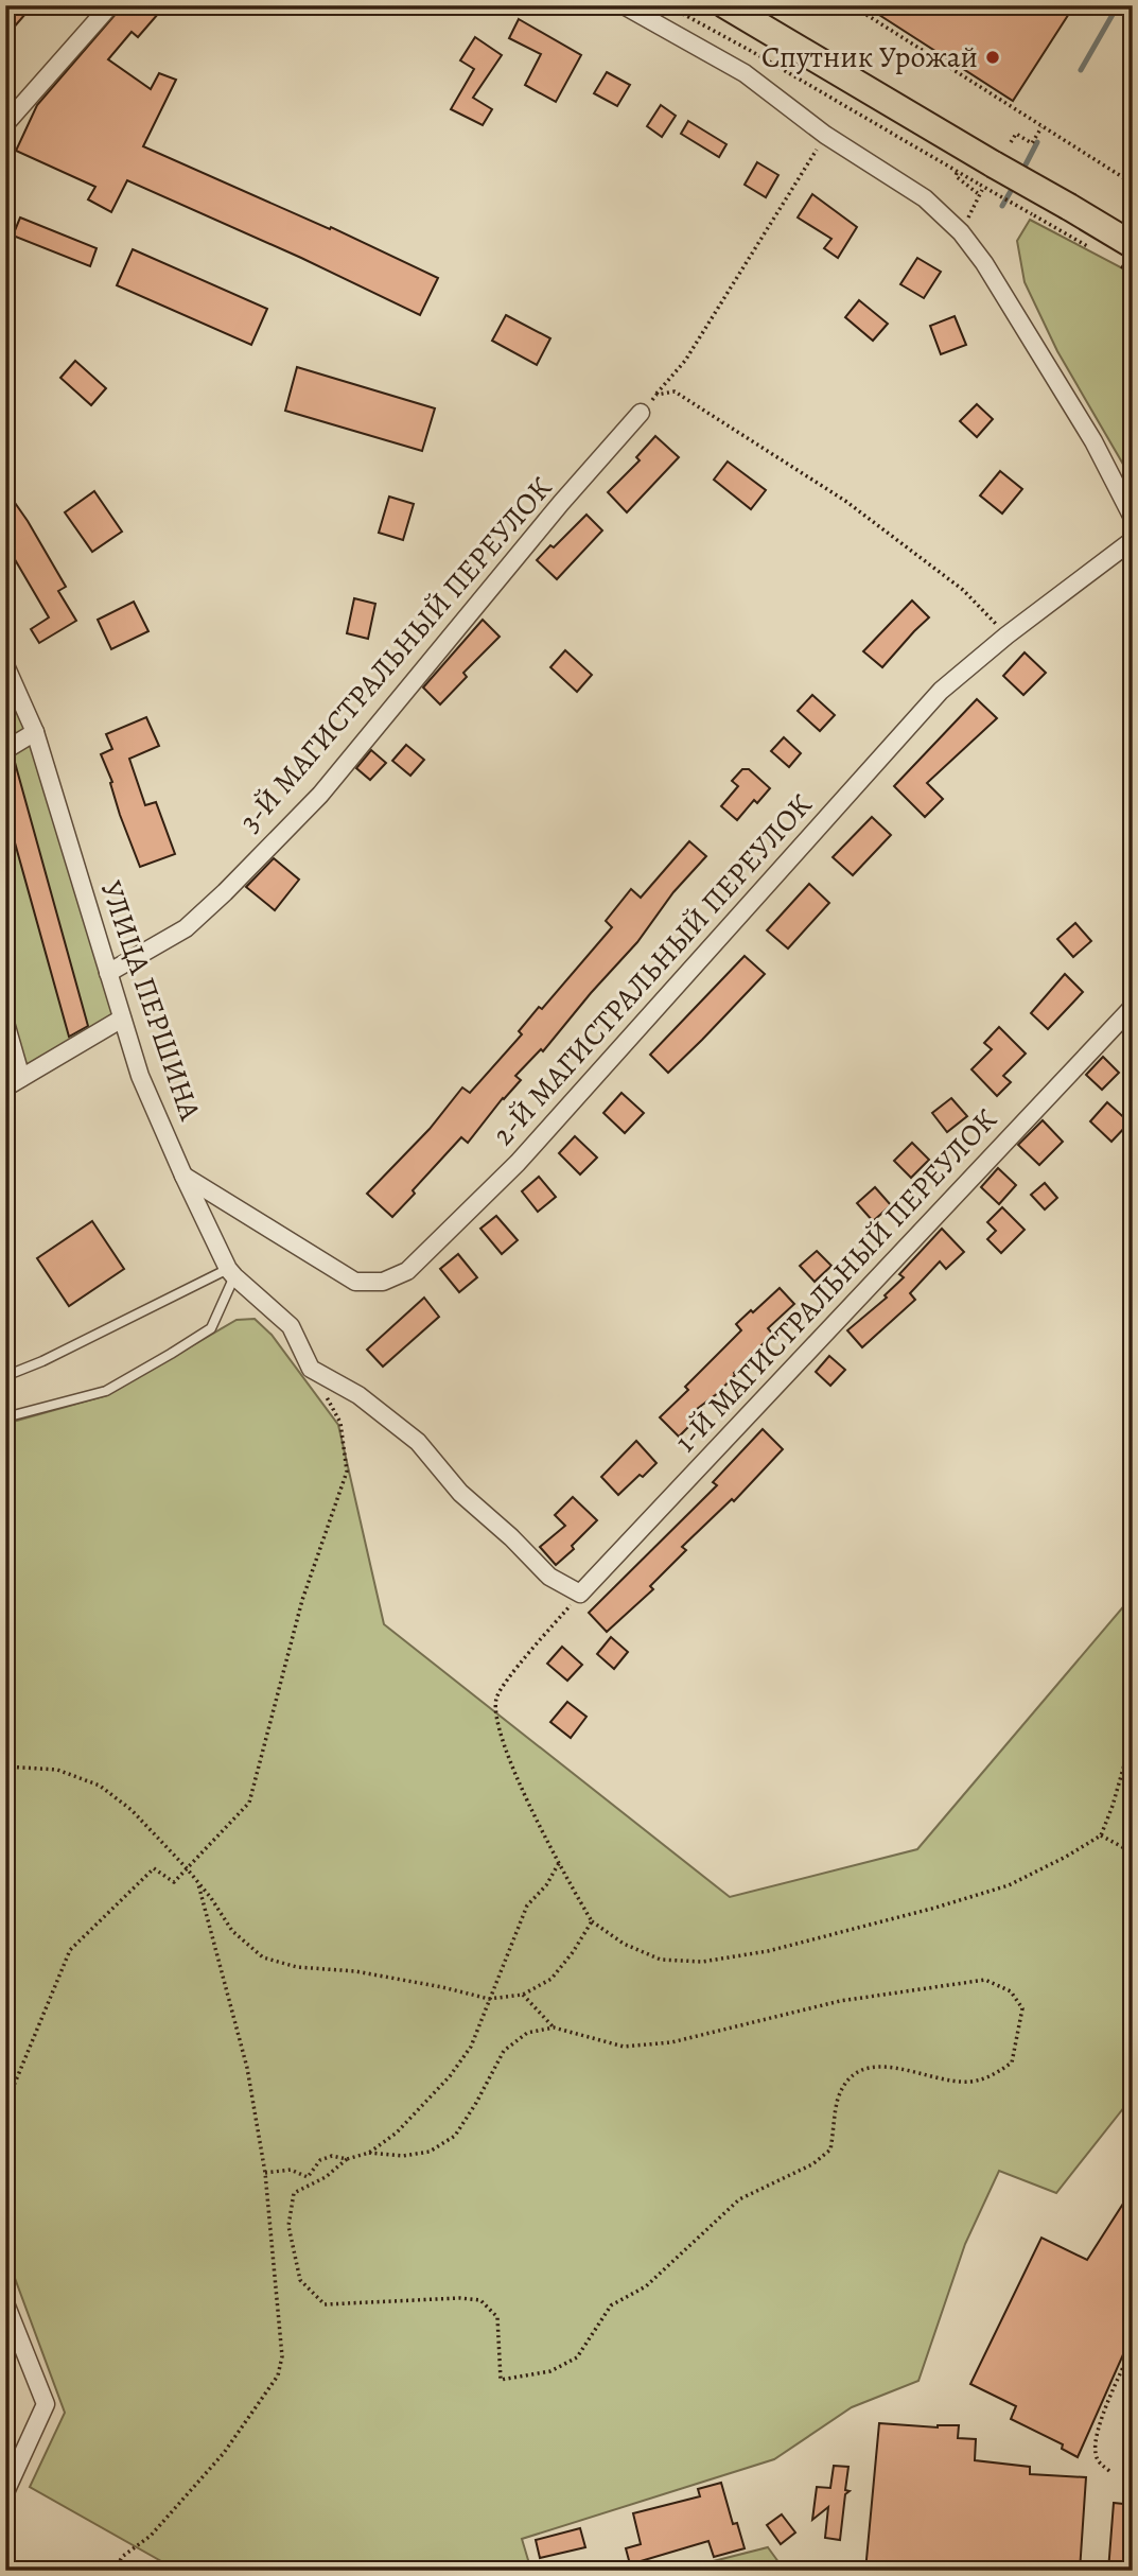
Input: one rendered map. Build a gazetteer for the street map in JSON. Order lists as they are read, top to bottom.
{
  "streets": {
    "street": [
      "3-Й МАГИСТРАЛЬНЫЙ ПЕРЕУЛОК",
      "2-Й МАГИСТРАЛЬНЫЙ ПЕРЕУЛОК",
      "УЛИЦА ПЕРШИНА",
      "1-Й МАГИСТРАЛЬНЫЙ ПЕРЕУЛОК"
    ]
  },
  "crossings": [
    ["3-Й МАГИСТРАЛЬНЫЙ ПЕРЕУЛОК", "УЛИЦА ПЕРШИНА"],
    ["2-Й МАГИСТРАЛЬНЫЙ ПЕРЕУЛОК", "УЛИЦА ПЕРШИНА"]
  ],
  "places": ["Спутник Урожай"]
}
